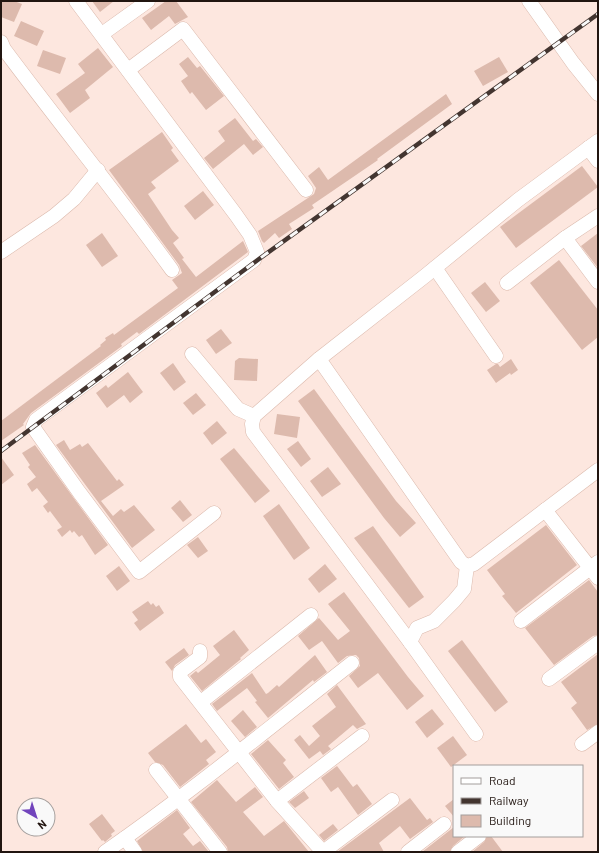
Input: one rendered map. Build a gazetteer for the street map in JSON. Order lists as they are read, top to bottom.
{
  "legend": ["Road", "Railway", "Building"],
  "north": "bottom right"
}
